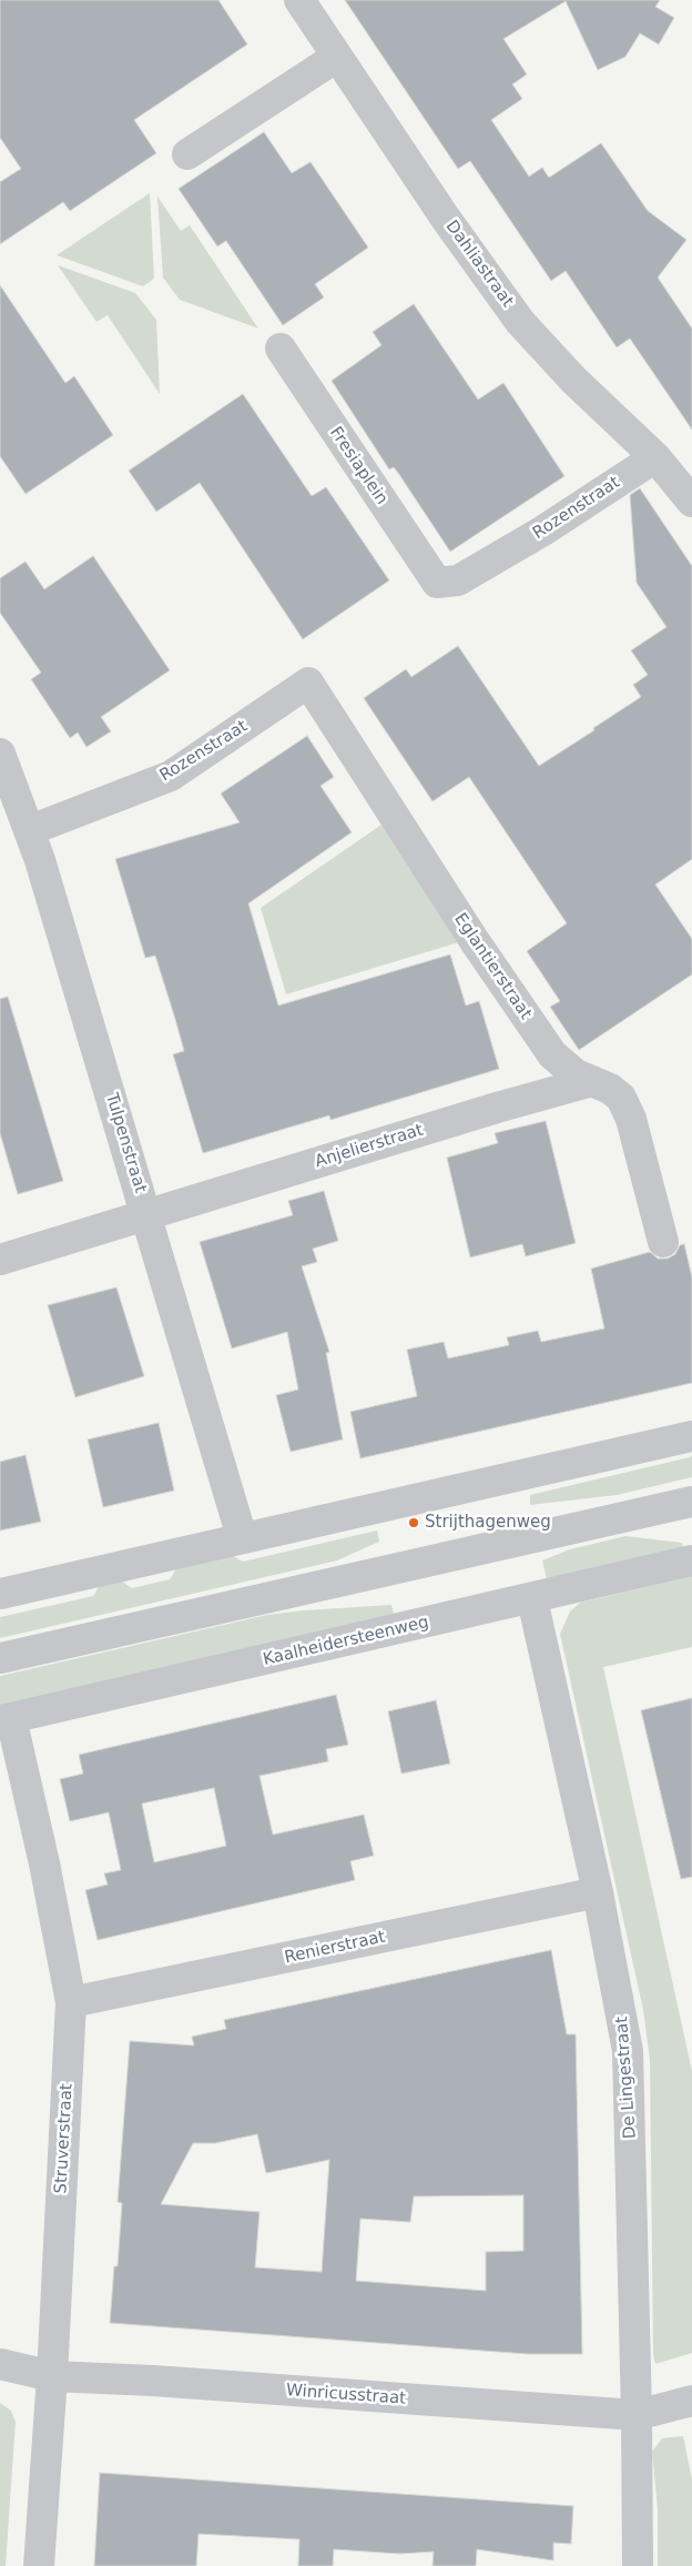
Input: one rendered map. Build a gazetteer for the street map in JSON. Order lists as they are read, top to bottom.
{
  "streets": {
    "street": [
      "Dahliastraat",
      "Fresiaplein",
      "Rozenstraat",
      "Eglantierstraat",
      "Tulpenstraat",
      "Anjelierstraat",
      "Kaalheidersteenweg",
      "Renierstraat",
      "De Lingestraat",
      "Struverstraat",
      "Winricusstraat"
    ]
  },
  "crossings": [
    ["Dahliastraat", "Rozenstraat"],
    ["Fresiaplein", "Rozenstraat"],
    ["Rozenstraat", "Eglantierstraat"],
    ["Rozenstraat", "Tulpenstraat"],
    ["Eglantierstraat", "Anjelierstraat"],
    ["Tulpenstraat", "Anjelierstraat"],
    ["Kaalheidersteenweg", "De Lingestraat"],
    ["Kaalheidersteenweg", "Struverstraat"],
    ["Renierstraat", "De Lingestraat"],
    ["Renierstraat", "Struverstraat"],
    ["De Lingestraat", "Winricusstraat"],
    ["Struverstraat", "Winricusstraat"]
  ],
  "places": ["Strijthagenweg"]
}
